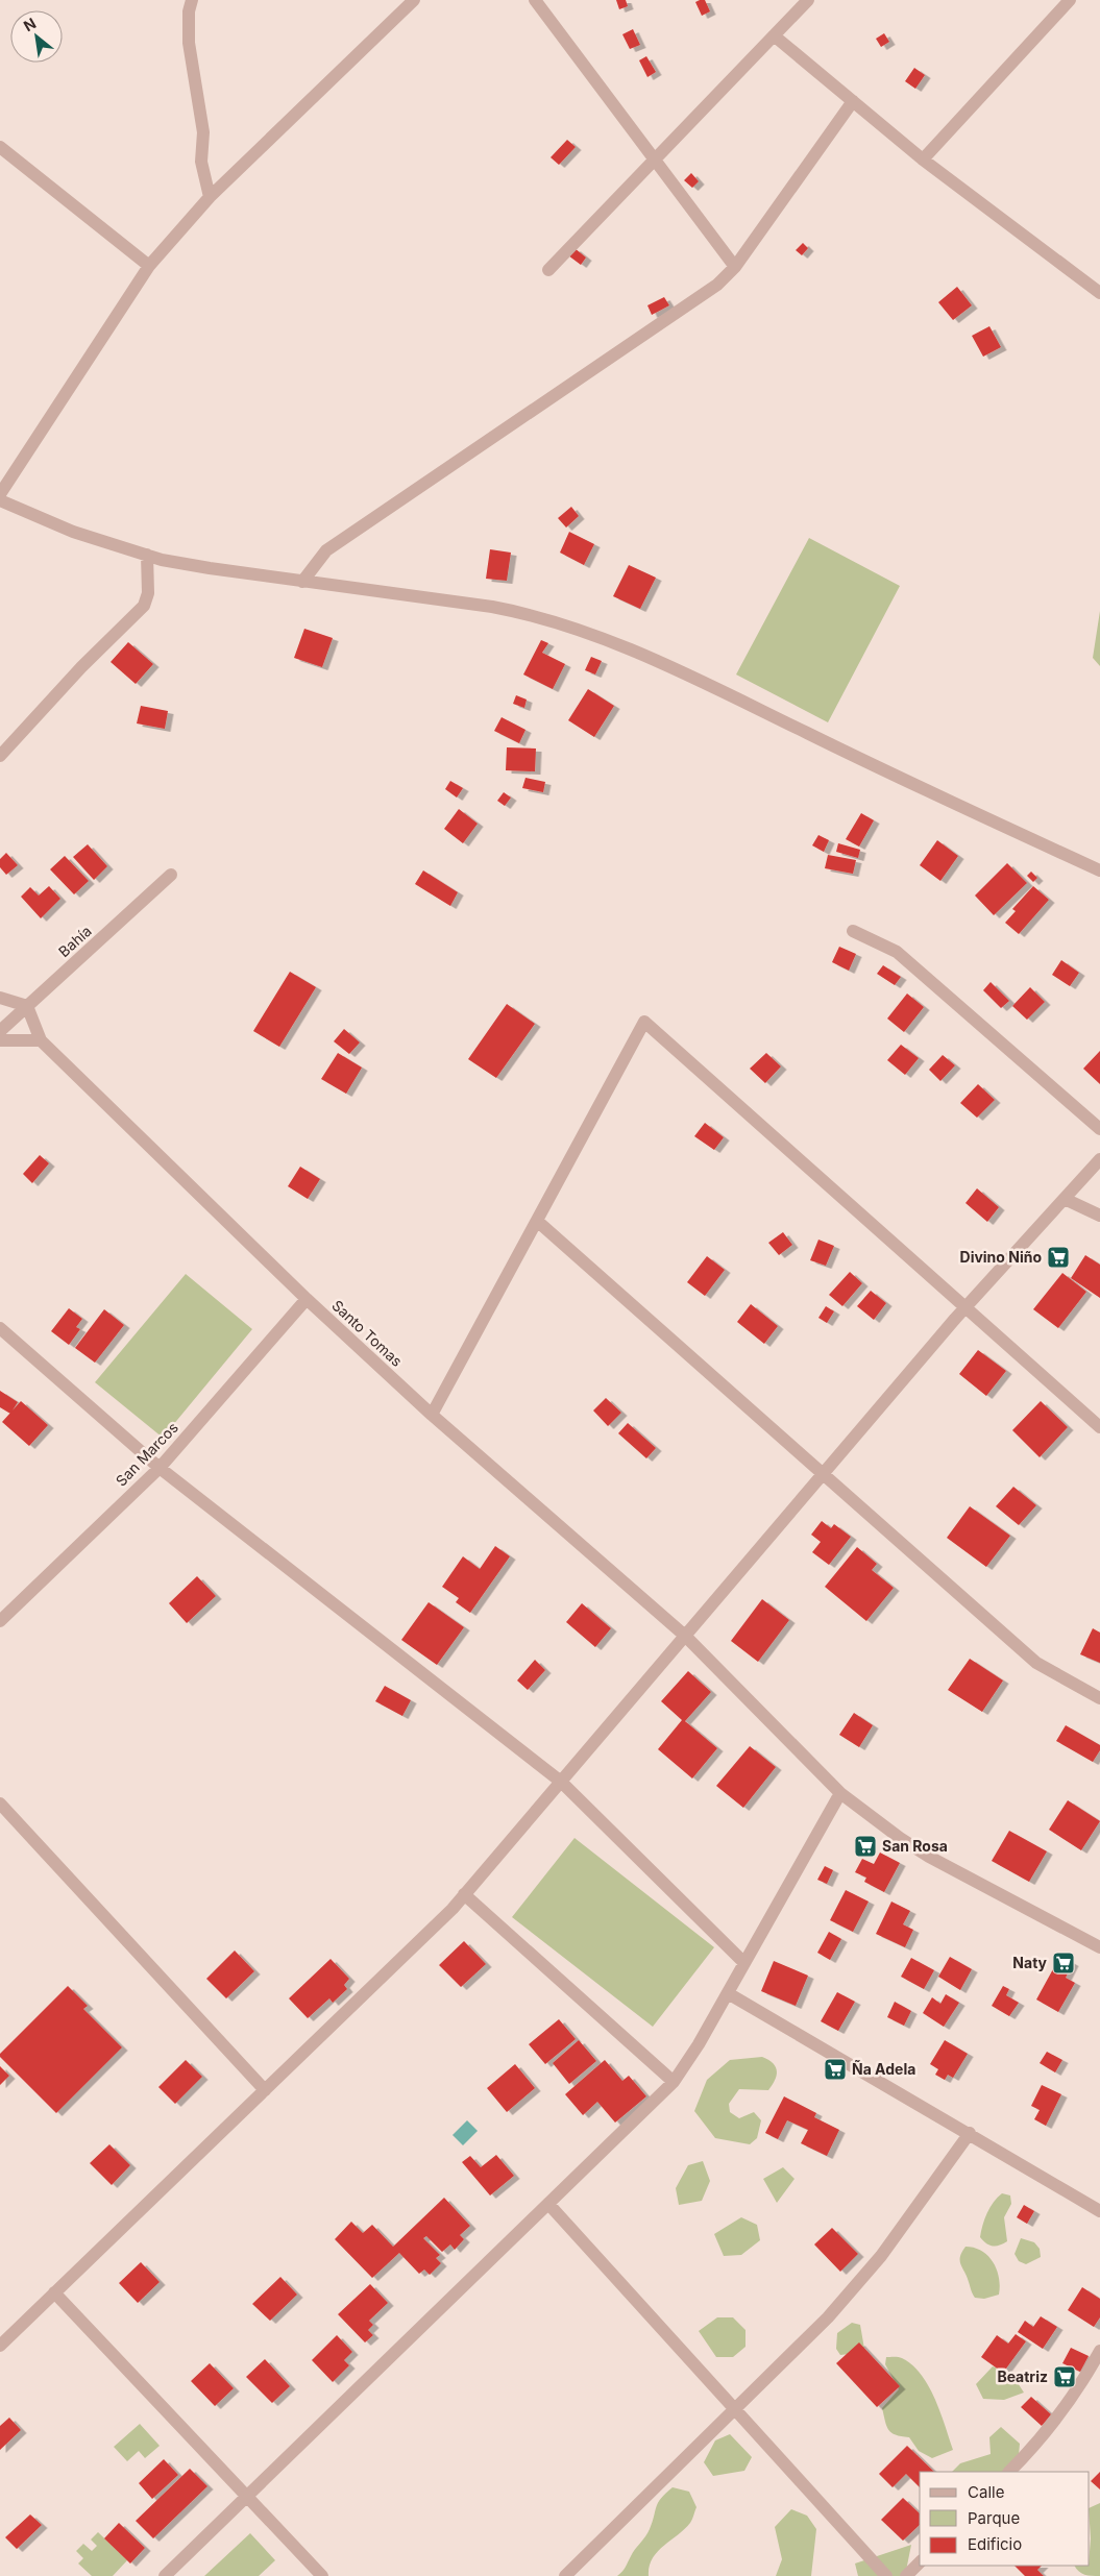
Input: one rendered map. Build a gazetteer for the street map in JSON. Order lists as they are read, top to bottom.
{
  "streets": {
    "street": ["Bahía", "Santo Tomas", "San Marcos"]
  },
  "crossings": [
    ["Bahía", "Santo Tomas"],
    ["Santo Tomas", "San Marcos"]
  ],
  "places": {
    "supermarket": [
      "Divino Niño",
      "San Rosa",
      "Naty",
      "Ña Adela",
      "Beatriz"
    ]
  },
  "legend": ["Calle", "Parque", "Edificio"],
  "north": "top left"
}
